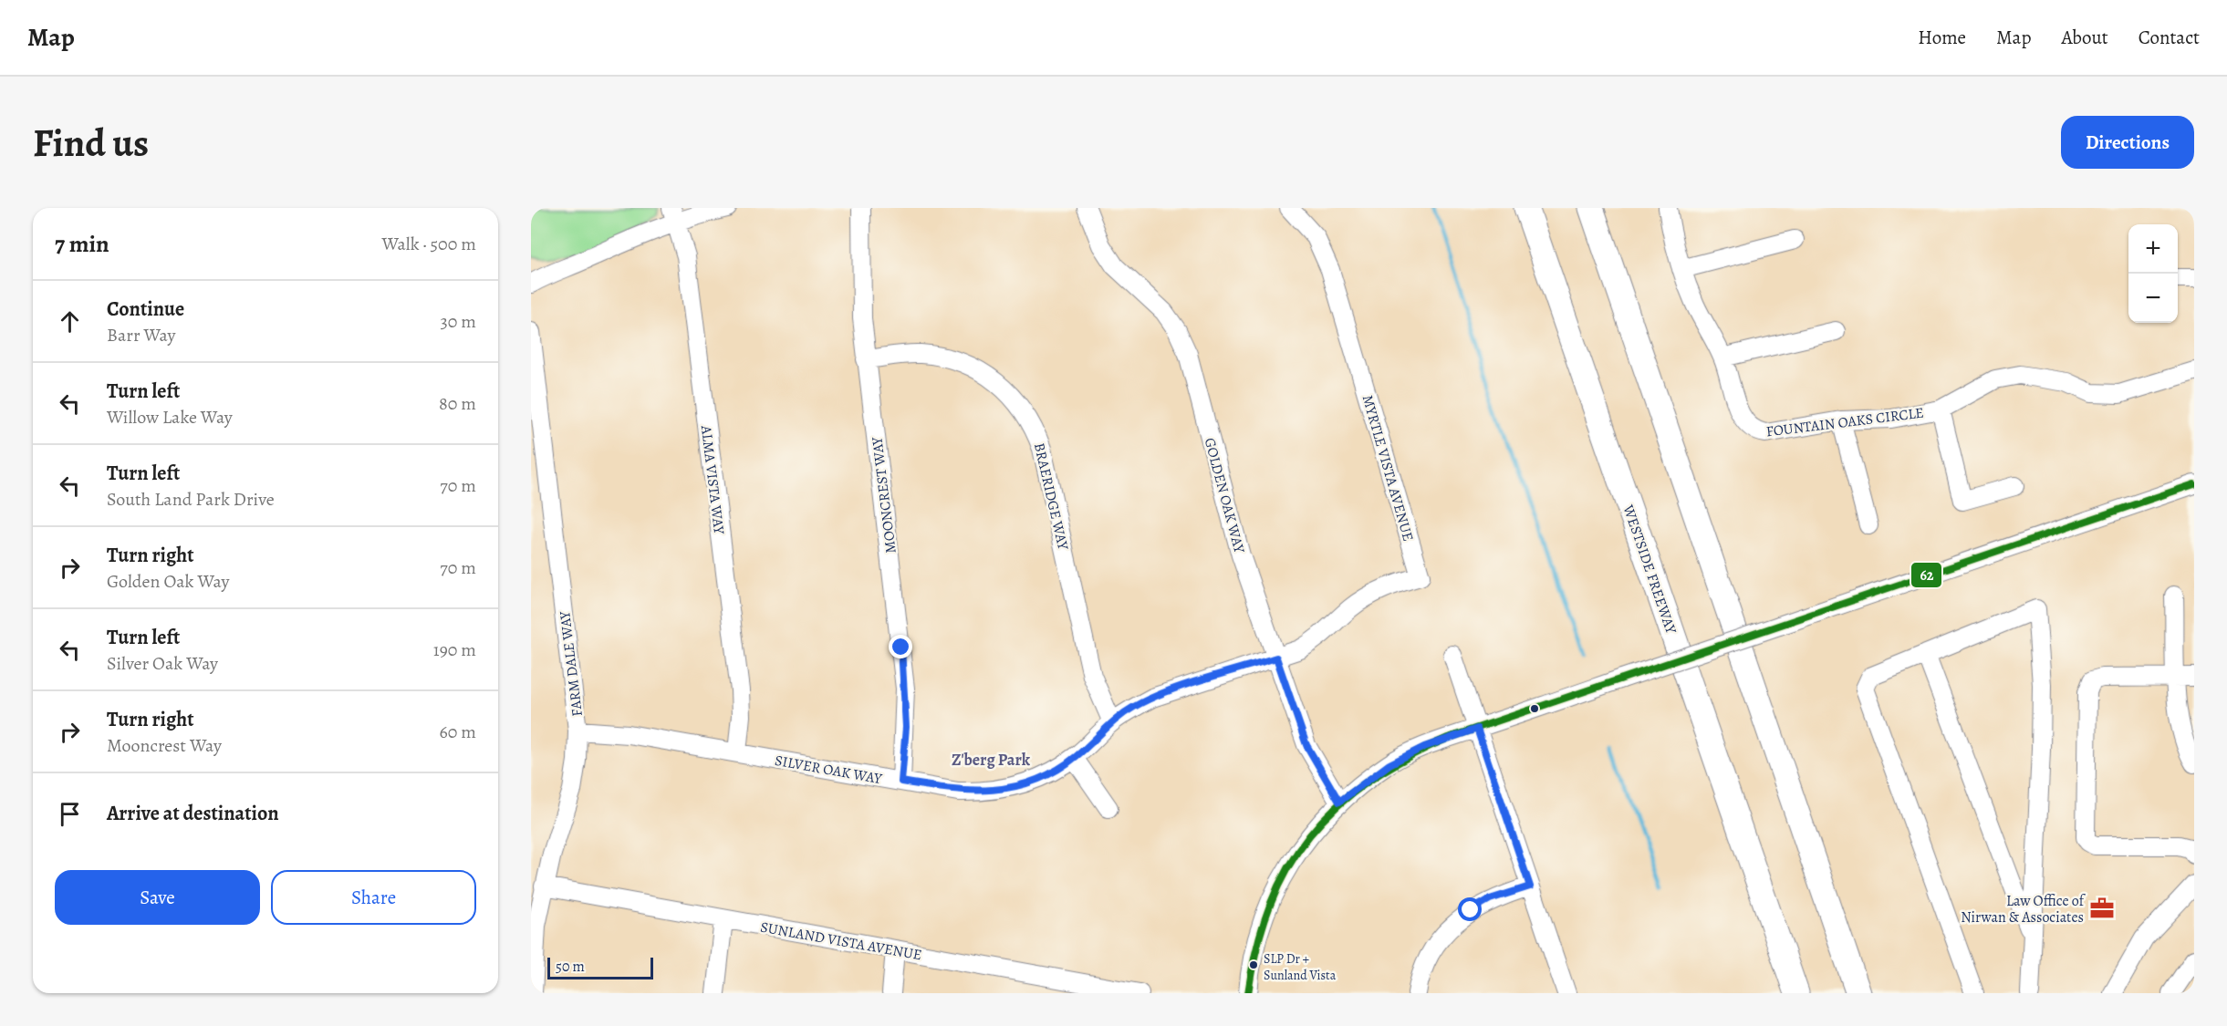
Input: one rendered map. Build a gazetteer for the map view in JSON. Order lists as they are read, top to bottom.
{
  "streets": {
    "highway": ["WESTSIDE FREEWAY"],
    "street": [
      "FOUNTAIN OAKS CIRCLE",
      "MYRTLE VISTA AVENUE",
      "ALMA VISTA WAY",
      "MOONCREST WAY",
      "GOLDEN OAK WAY",
      "BRAERIDGE WAY",
      "FARM DALE WAY",
      "SILVER OAK WAY",
      "SUNLAND VISTA AVENUE"
    ]
  },
  "crossings": [
    ["MYRTLE VISTA AVENUE", "GOLDEN OAK WAY"],
    ["MYRTLE VISTA AVENUE", "SILVER OAK WAY"],
    ["ALMA VISTA WAY", "SILVER OAK WAY"],
    ["MOONCREST WAY", "BRAERIDGE WAY"],
    ["MOONCREST WAY", "SILVER OAK WAY"],
    ["GOLDEN OAK WAY", "SILVER OAK WAY"],
    ["BRAERIDGE WAY", "SILVER OAK WAY"],
    ["FARM DALE WAY", "SILVER OAK WAY"],
    ["FARM DALE WAY", "SUNLAND VISTA AVENUE"]
  ],
  "districts": ["Z'berg Park"],
  "places": {
    "office": ["Law Office of Nirwan & Associates"],
    "other": ["SLP Dr + Sunland Vista"]
  },
  "lines": ["transit line 62"],
  "scale_bar": "50 m",
  "page": {
    "header": "Map",
    "nav": [
      "Home",
      "Map",
      "About",
      "Contact"
    ],
    "buttons": [
      "Directions",
      ["Save", "Share"]
    ],
    "title": "Find us",
    "heading": ["7 min", "Walk · 500 m"],
    "map_buttons": ["+", "−"],
    "list": [
      ["Continue", "Barr Way", "30 m"],
      ["Turn left", "Willow Lake Way", "80 m"],
      ["Turn left", "South Land Park Drive", "70 m"],
      ["Turn right", "Golden Oak Way", "70 m"],
      ["Turn left", "Silver Oak Way", "190 m"],
      ["Turn right", "Mooncrest Way", "60 m"],
      "Arrive at destination"
    ],
    "scale": "50 m"
  }
}
